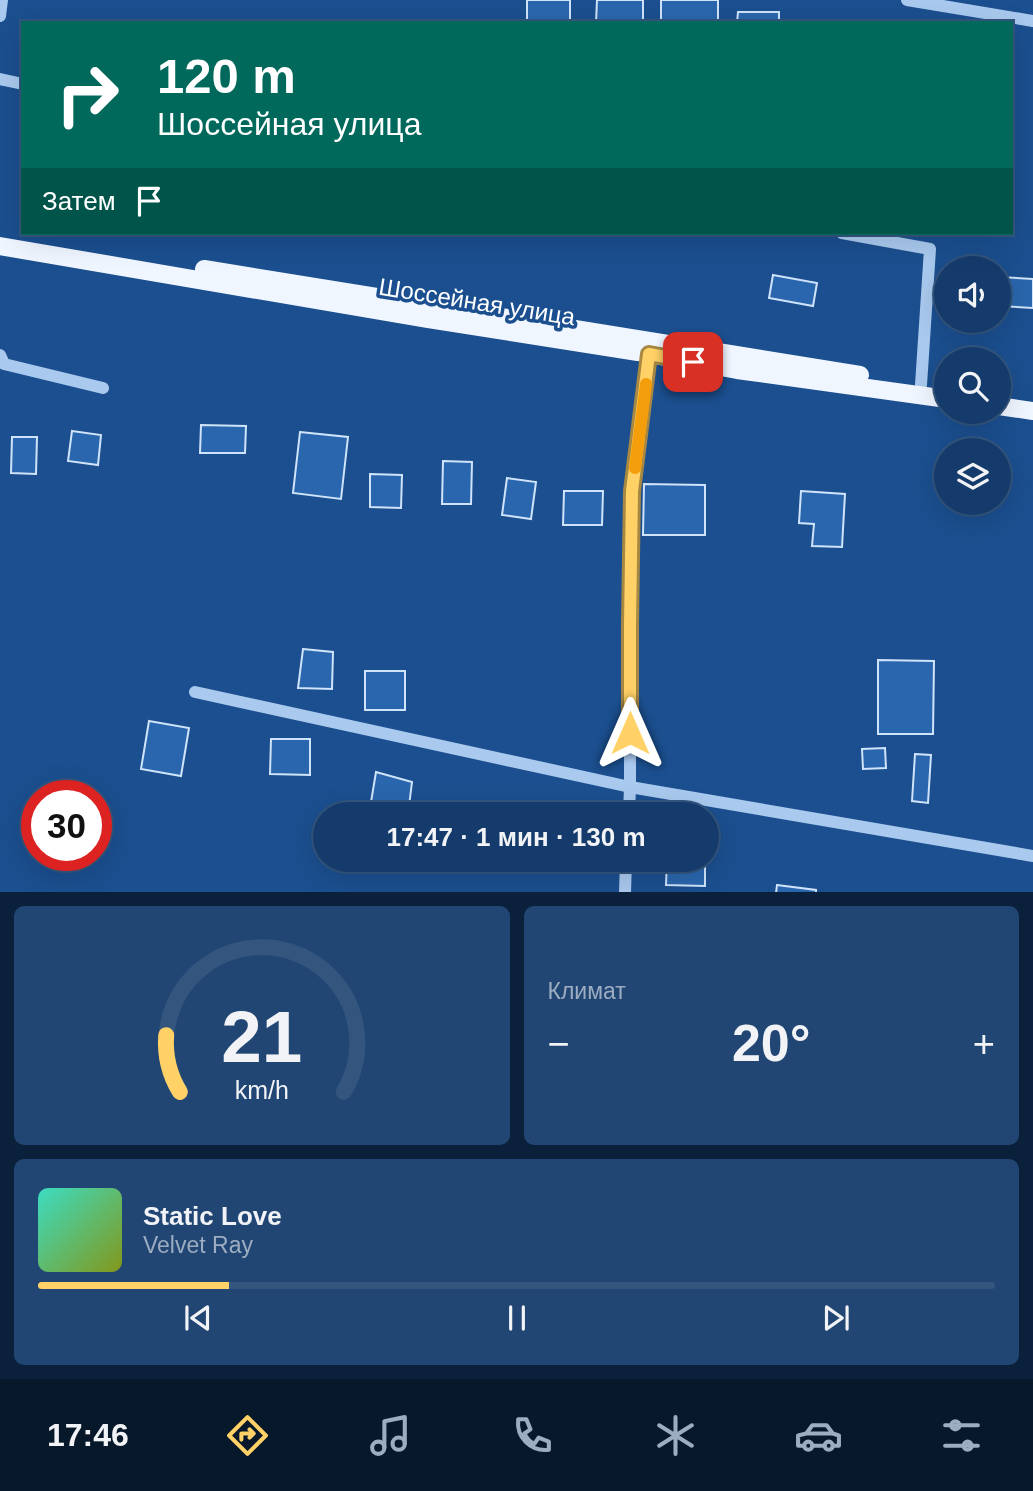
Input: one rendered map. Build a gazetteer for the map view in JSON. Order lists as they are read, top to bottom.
{
  "streets": {
    "main road": ["Шоссейная улица"]
  },
  "page": {
    "turn": ["120 m", "Шоссейная улица"],
    "then": "Затем",
    "limit": "30",
    "trip": "17:47 · 1 мин · 130 m",
    "tile": "Климат",
    "heat": ["−", "20°", "+"],
    "song": ["Static Love", "Velvet Ray"],
    "tabs": "17:46",
    "gauge": ["21", "km/h"]
  }
}
